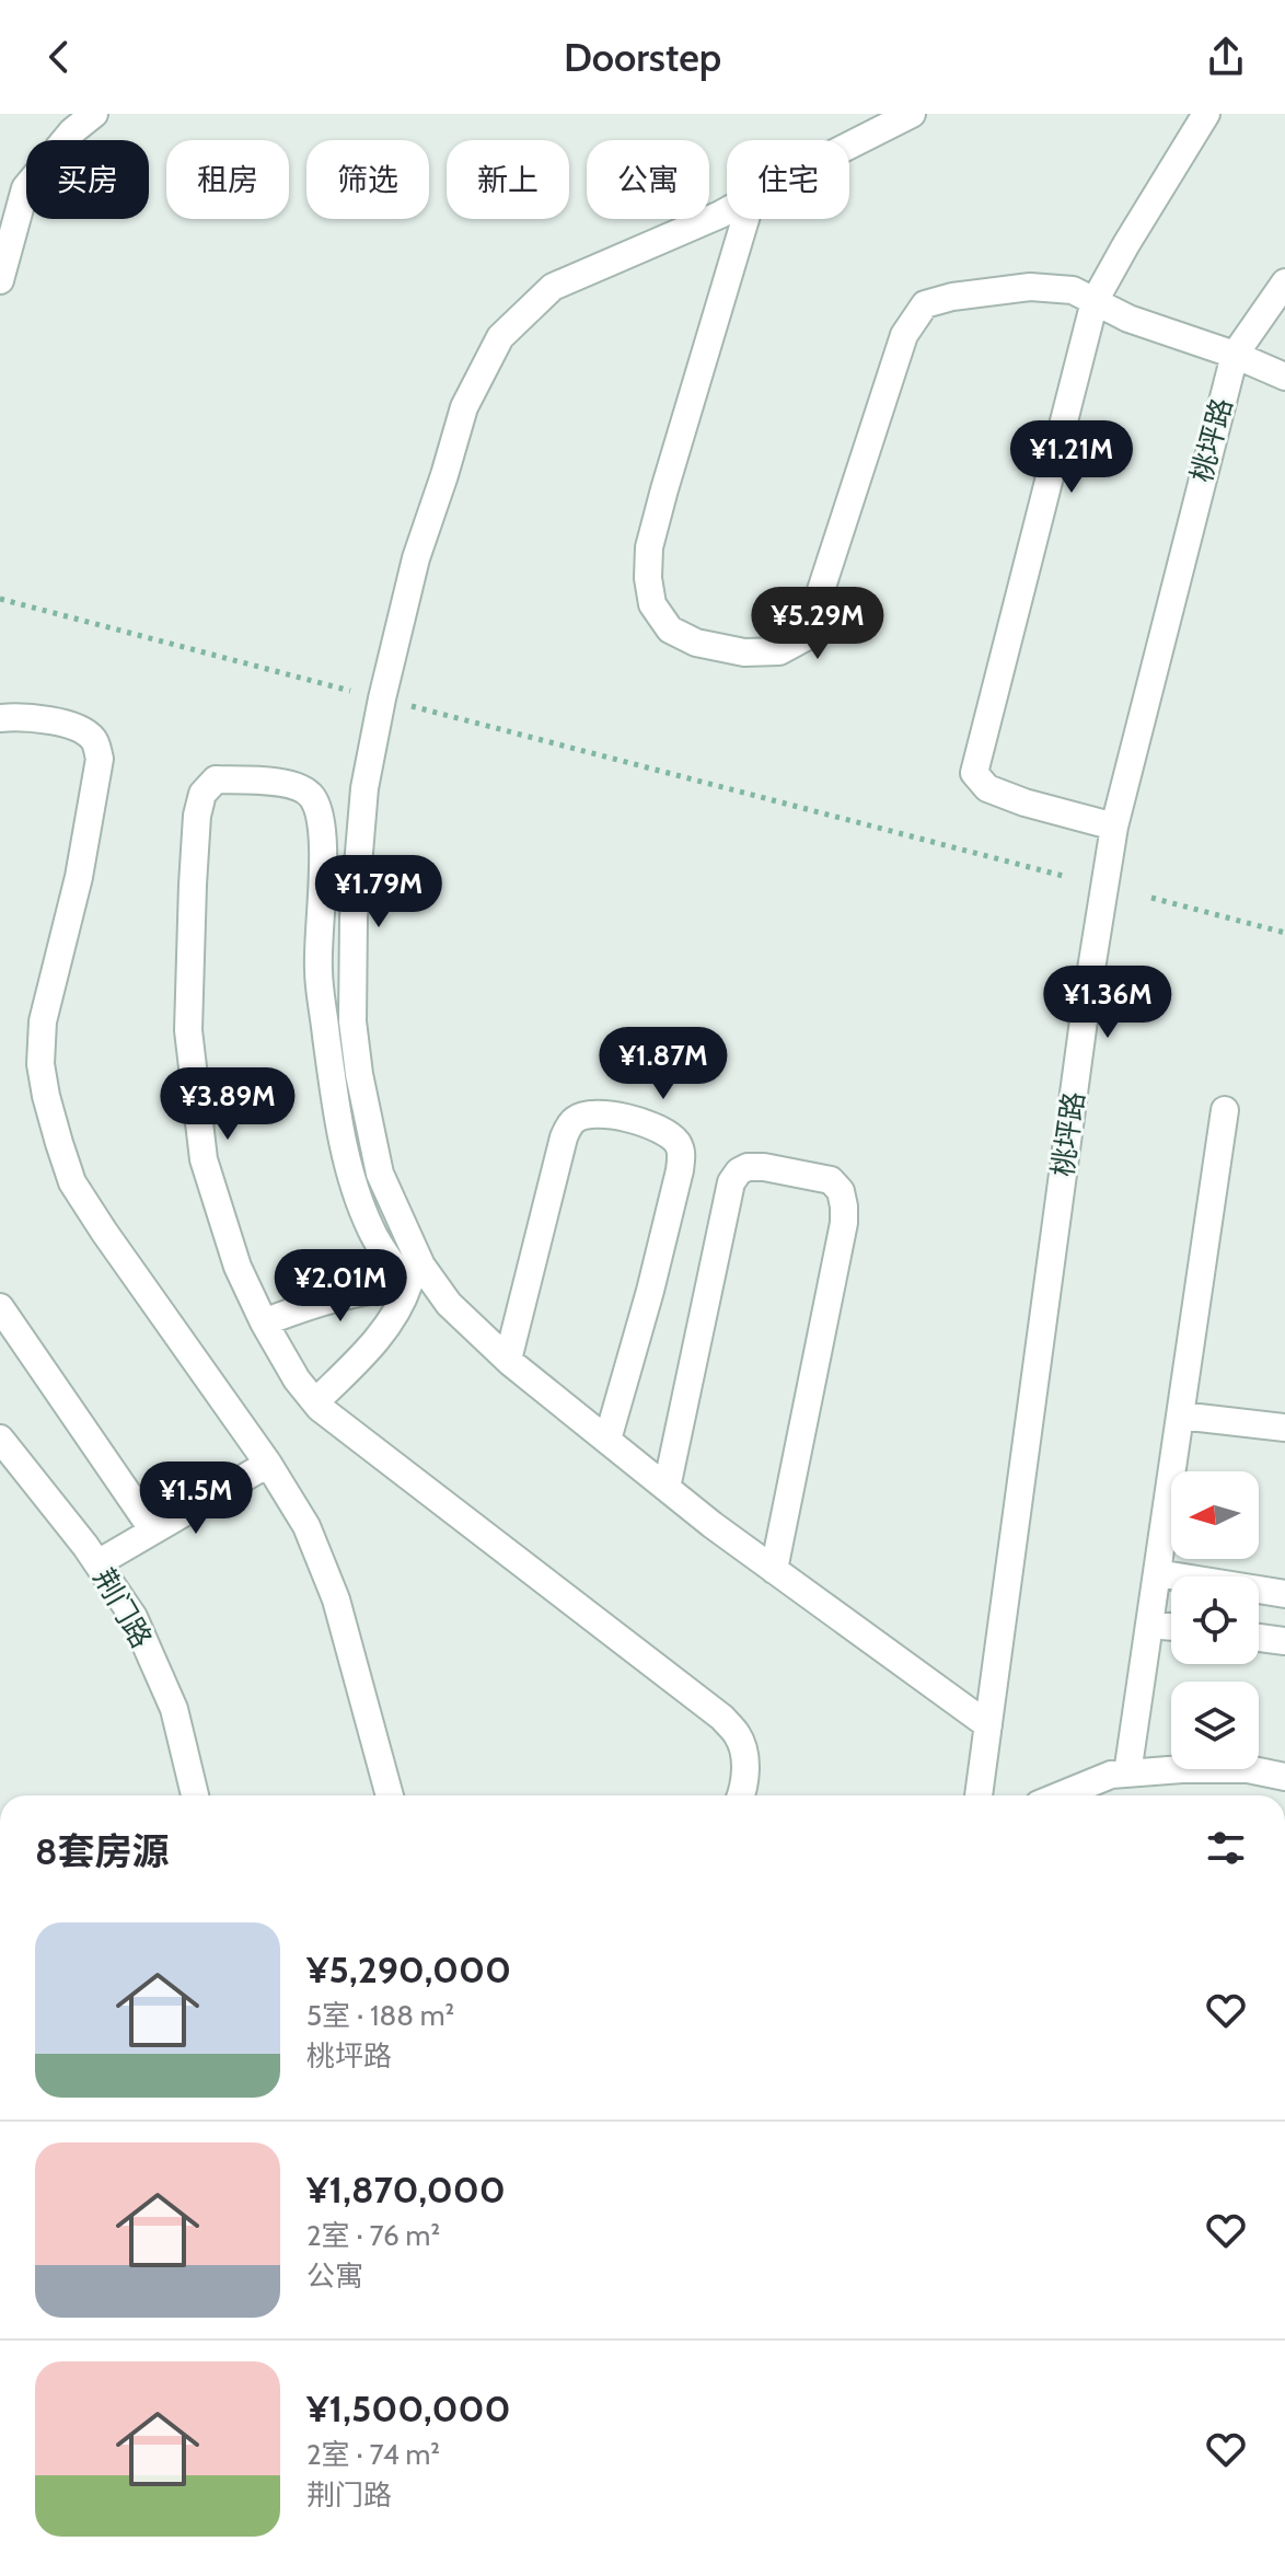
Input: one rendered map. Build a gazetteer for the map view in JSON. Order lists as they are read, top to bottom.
{
  "streets": {
    "street": ["桃坪路", "荆门路"]
  },
  "north": "left",
  "page": {
    "header": "Doorstep",
    "chip": [
      "买房",
      "租房",
      "筛选",
      "新上",
      "公寓",
      "住宅"
    ],
    "price": [
      "¥1.21M",
      "¥5.29M",
      "¥1.79M",
      "¥1.36M",
      "¥1.87M",
      "¥3.89M",
      "¥2.01M",
      "¥1.5M"
    ],
    "heading": "8套房源",
    "list": [
      {
        "name": "¥5,290,000",
        "note": "5室 · 188 m² · 桃坪路"
      },
      {
        "name": "¥1,870,000",
        "note": "2室 · 76 m² · 公寓"
      },
      {
        "name": "¥1,500,000",
        "note": "2室 · 74 m² · 荆门路"
      }
    ]
  }
}
